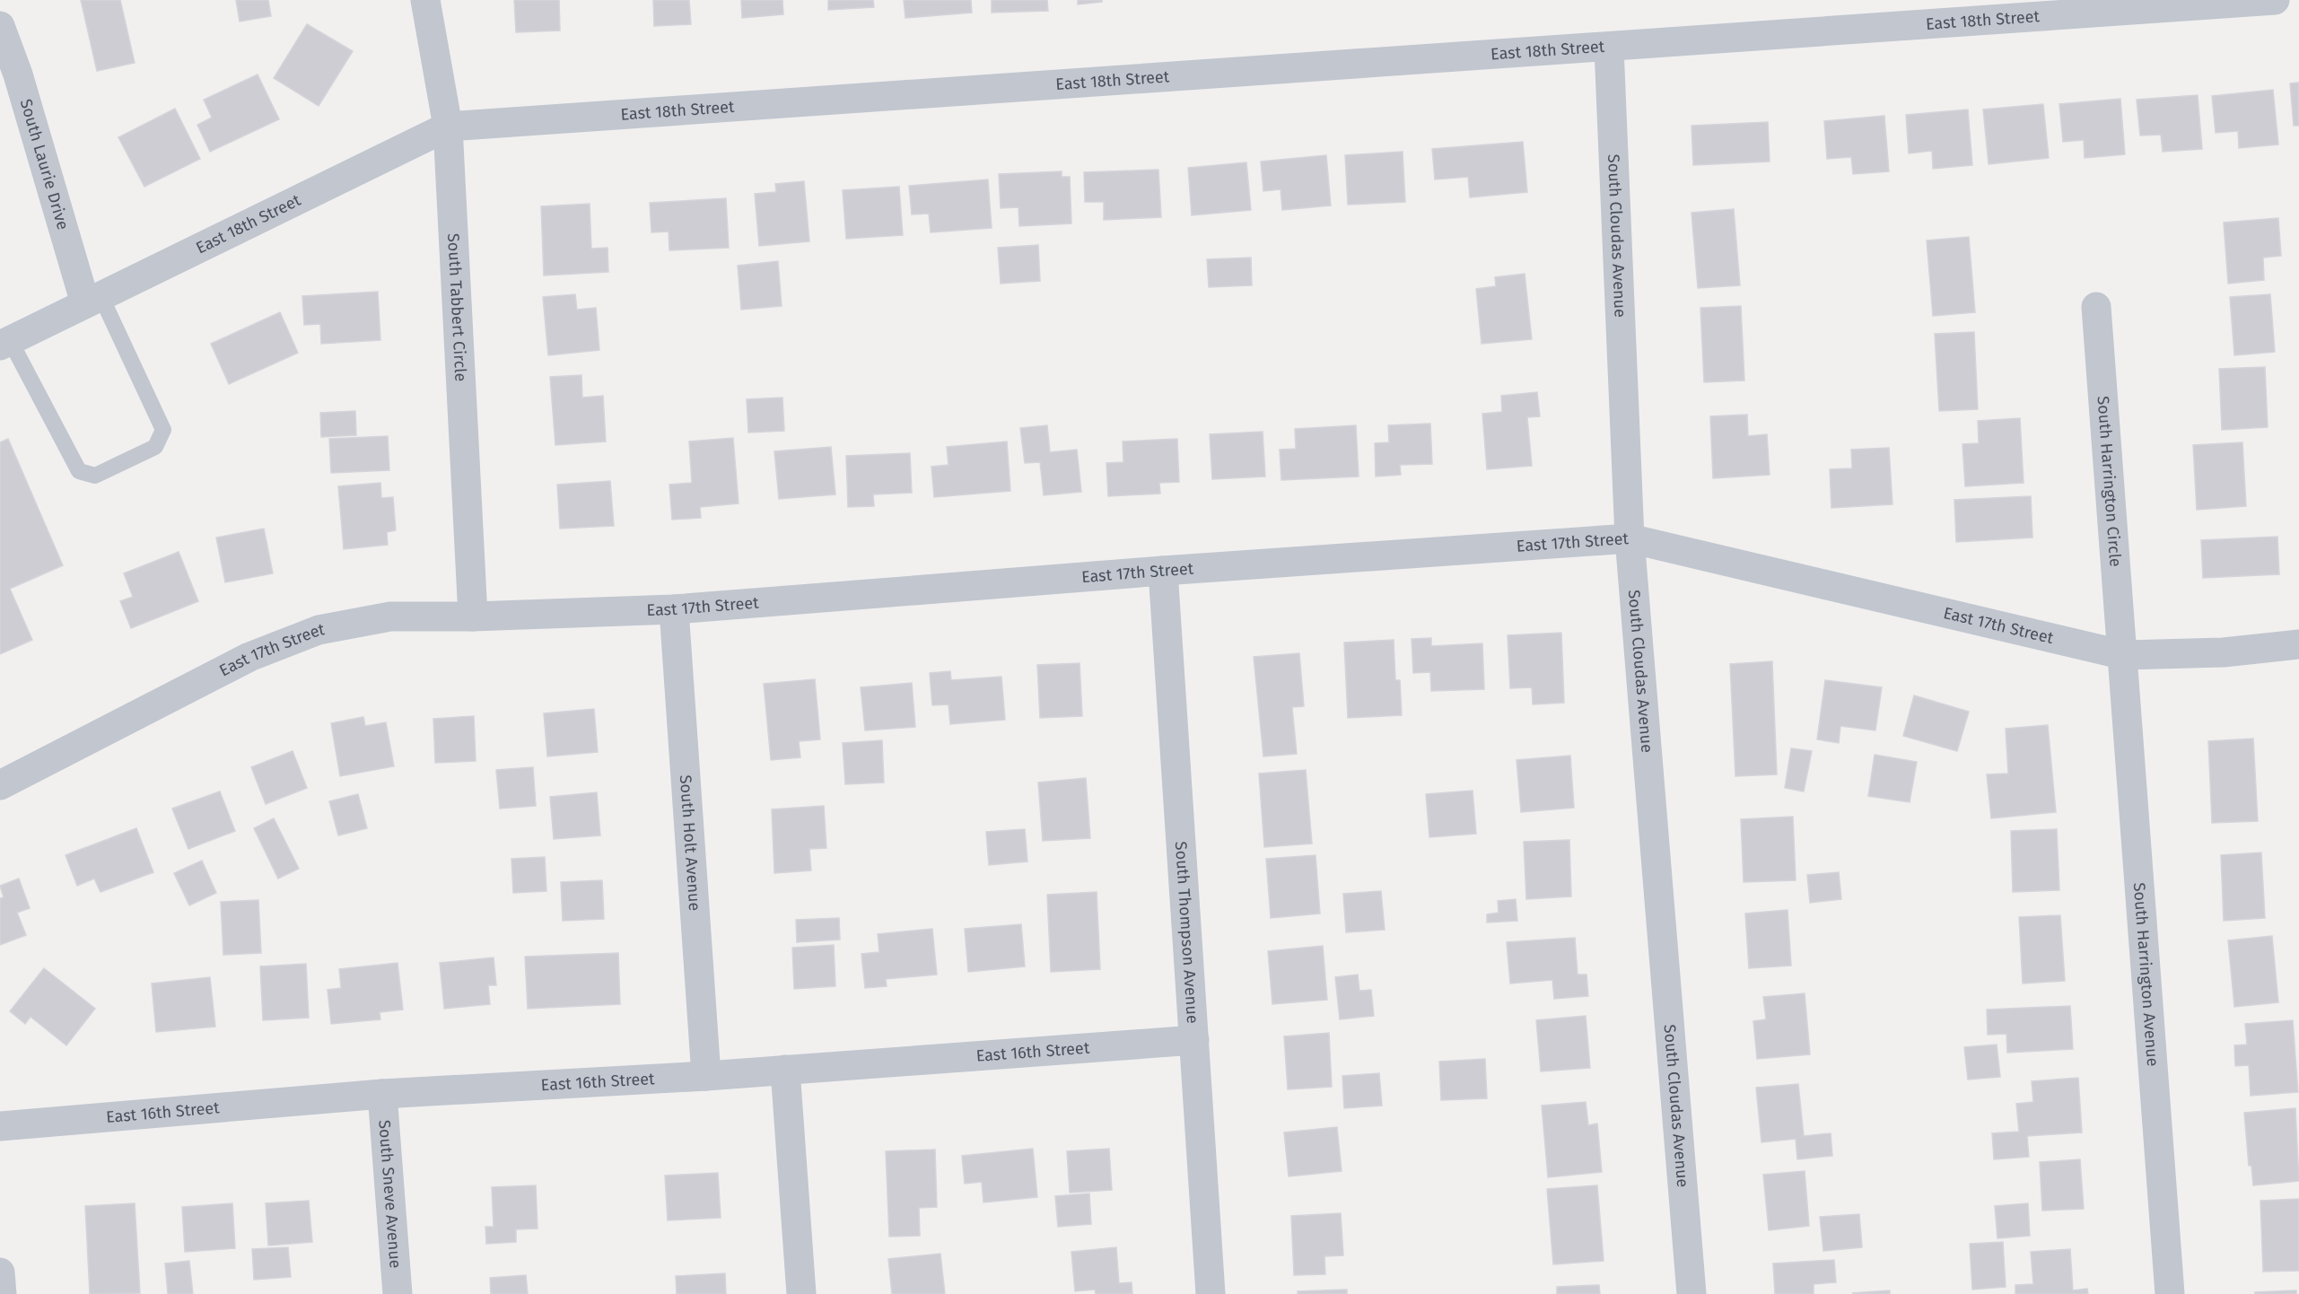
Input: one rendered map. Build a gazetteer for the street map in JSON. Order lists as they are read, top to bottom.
{
  "streets": {
    "street": [
      "East 18th Street",
      "South Laurie Drive",
      "South Cloudas Avenue",
      "South Tabbert Circle",
      "South Harrington Circle",
      "East 17th Street",
      "South Holt Avenue",
      "South Thompson Avenue",
      "South Harrington Avenue",
      "East 16th Street",
      "South Sneve Avenue"
    ]
  },
  "crossings": [
    ["East 18th Street", "South Laurie Drive"],
    ["East 18th Street", "South Cloudas Avenue"],
    ["East 18th Street", "South Tabbert Circle"],
    ["South Cloudas Avenue", "East 17th Street"],
    ["South Tabbert Circle", "East 17th Street"],
    ["South Harrington Circle", "East 17th Street"],
    ["South Harrington Circle", "South Harrington Avenue"],
    ["East 17th Street", "South Holt Avenue"],
    ["East 17th Street", "South Thompson Avenue"],
    ["East 17th Street", "South Harrington Avenue"],
    ["South Holt Avenue", "East 16th Street"],
    ["South Thompson Avenue", "East 16th Street"],
    ["East 16th Street", "South Sneve Avenue"]
  ]
}
